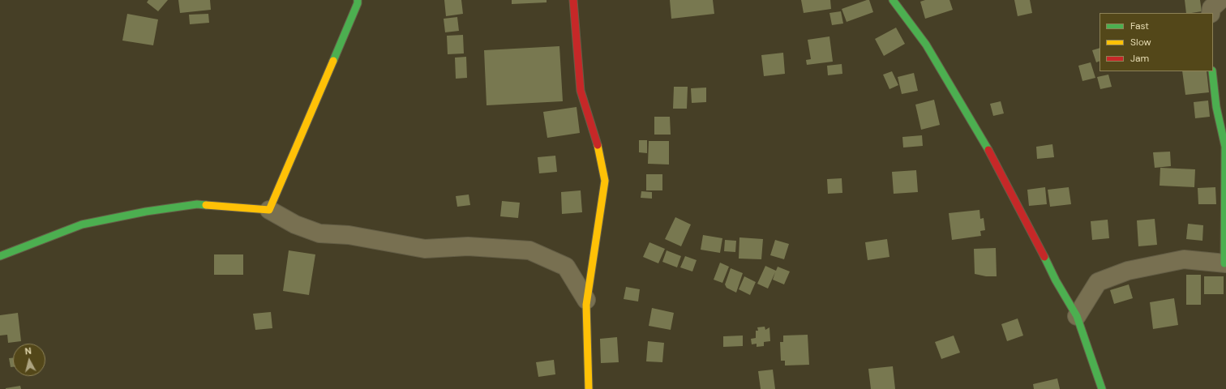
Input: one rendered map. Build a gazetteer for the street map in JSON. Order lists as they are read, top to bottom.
{
  "legend": ["Fast", "Slow", "Jam"],
  "north": "top"
}
